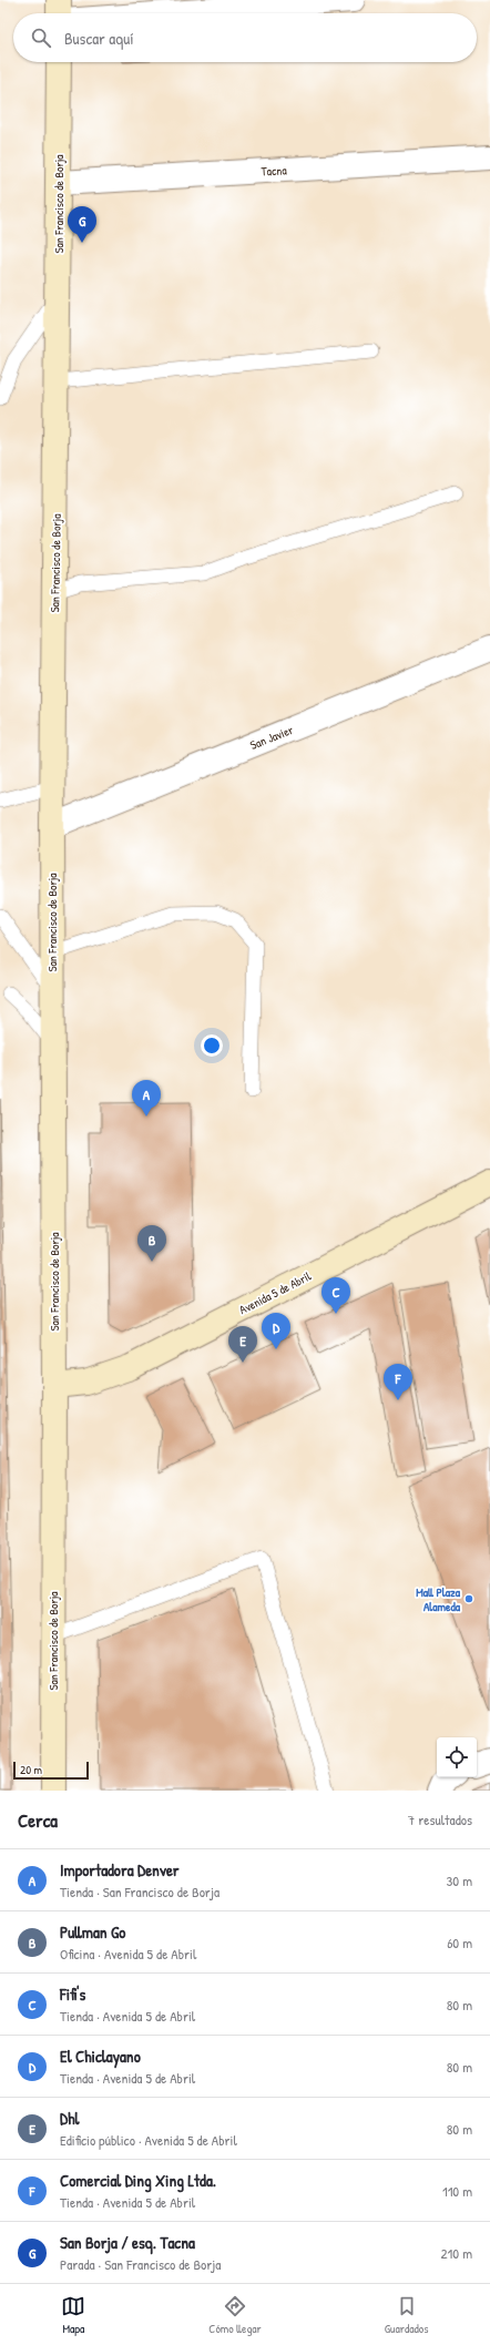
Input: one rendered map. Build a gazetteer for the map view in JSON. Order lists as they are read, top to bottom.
{
  "streets": {
    "street": [
      "Tacna",
      "San Francisco de Borja",
      "San Javier",
      "Avenida 5 de Abril"
    ]
  },
  "crossings": [
    ["Tacna", "San Francisco de Borja"],
    ["San Francisco de Borja", "San Javier"],
    ["San Francisco de Borja", "Avenida 5 de Abril"]
  ],
  "places": ["Mall Plaza Alameda"],
  "scale_bar": "20 m",
  "page": {
    "search": "Buscar aquí",
    "pins": [
      "G",
      "A",
      "B",
      "C",
      "D",
      "E",
      "F"
    ],
    "scale": "20 m",
    "heading": ["Cerca", "7 resultados"],
    "list": [
      {
        "mark": "A",
        "name": "Importadora Denver",
        "note": "Tienda · San Francisco de Borja",
        "value": "30 m"
      },
      {
        "mark": "B",
        "name": "Pullman Go",
        "note": "Oficina · Avenida 5 de Abril",
        "value": "60 m"
      },
      {
        "mark": "C",
        "name": "Fifi's",
        "note": "Tienda · Avenida 5 de Abril",
        "value": "80 m"
      },
      {
        "mark": "D",
        "name": "El Chiclayano",
        "note": "Tienda · Avenida 5 de Abril",
        "value": "80 m"
      },
      {
        "mark": "E",
        "name": "Dhl",
        "note": "Edificio público · Avenida 5 de Abril",
        "value": "80 m"
      },
      {
        "mark": "F",
        "name": "Comercial Ding Xing Ltda.",
        "note": "Tienda · Avenida 5 de Abril",
        "value": "110 m"
      },
      {
        "mark": "G",
        "name": "San Borja / esq. Tacna",
        "note": "Parada · San Francisco de Borja",
        "value": "210 m"
      }
    ],
    "nav": ["Mapa", "Cómo llegar", "Guardados"]
  }
}
